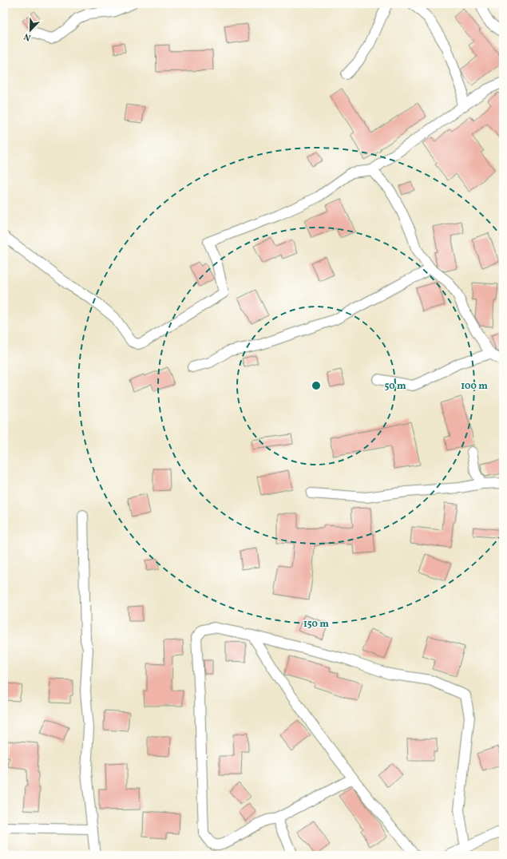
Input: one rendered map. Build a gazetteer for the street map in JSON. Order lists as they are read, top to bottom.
{
  "north": "bottom left",
  "rings": ["50 m", "100 m", "150 m"]
}
